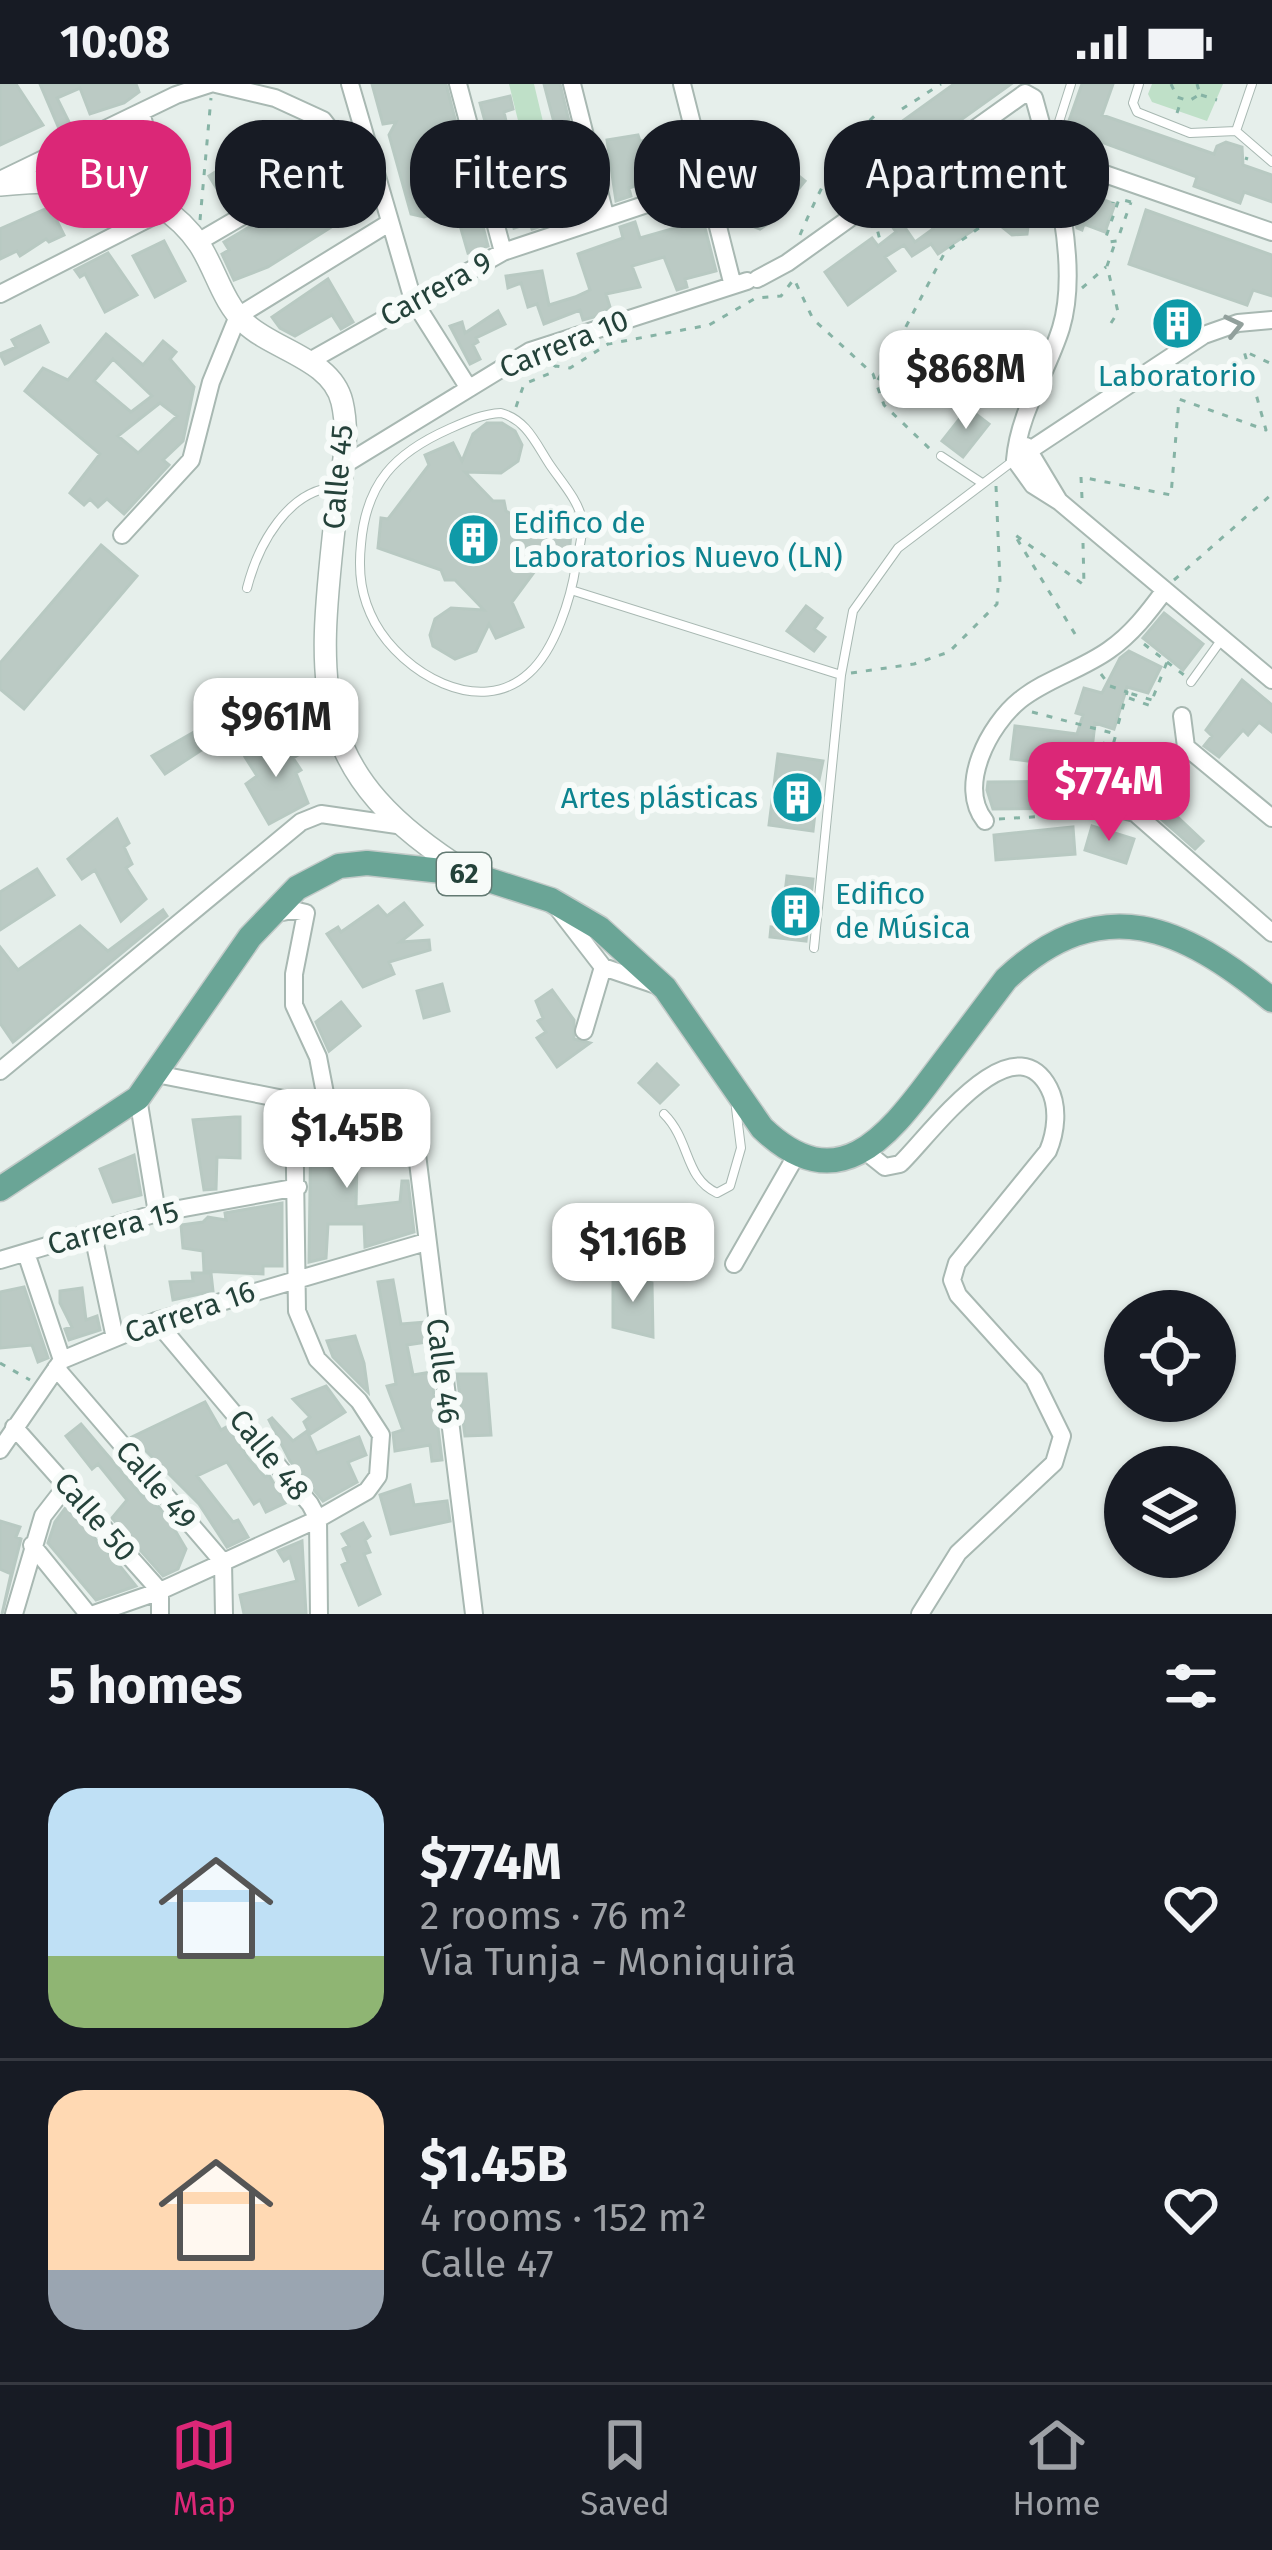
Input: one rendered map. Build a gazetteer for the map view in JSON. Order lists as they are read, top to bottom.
{
  "streets": {
    "main road": ["62"],
    "street": [
      "Carrera 9",
      "Carrera 10",
      "Calle 45",
      "Carrera 15",
      "Carrera 16",
      "Calle 46",
      "Calle 48",
      "Calle 49",
      "Calle 50"
    ]
  },
  "crossings": [
    ["Carrera 9", "Calle 45"],
    ["Carrera 10", "Calle 45"],
    ["Calle 45", "62"],
    ["Carrera 15", "Calle 49"],
    ["Carrera 16", "Calle 46"],
    ["Carrera 16", "Calle 48"],
    ["Carrera 16", "Calle 49"]
  ],
  "places": {
    "building": [
      "Laboratorio",
      "Edifico de Laboratorios Nuevo (LN)",
      "Artes plásticas",
      "Edifico de Música"
    ]
  },
  "page": {
    "status": "10:08",
    "chip": [
      "Buy",
      "Rent",
      "Filters",
      "New",
      "Apartment"
    ],
    "price": [
      "$868M",
      "$961M",
      "$774M",
      "$1.45B",
      "$1.16B"
    ],
    "heading": "5 homes",
    "list": [
      {
        "name": "$774M",
        "note": "2 rooms · 76 m² · Vía Tunja - Moniquirá"
      },
      {
        "name": "$1.45B",
        "note": "4 rooms · 152 m² · Calle 47"
      }
    ],
    "tabs": ["Map", "Saved", "Home"]
  }
}
